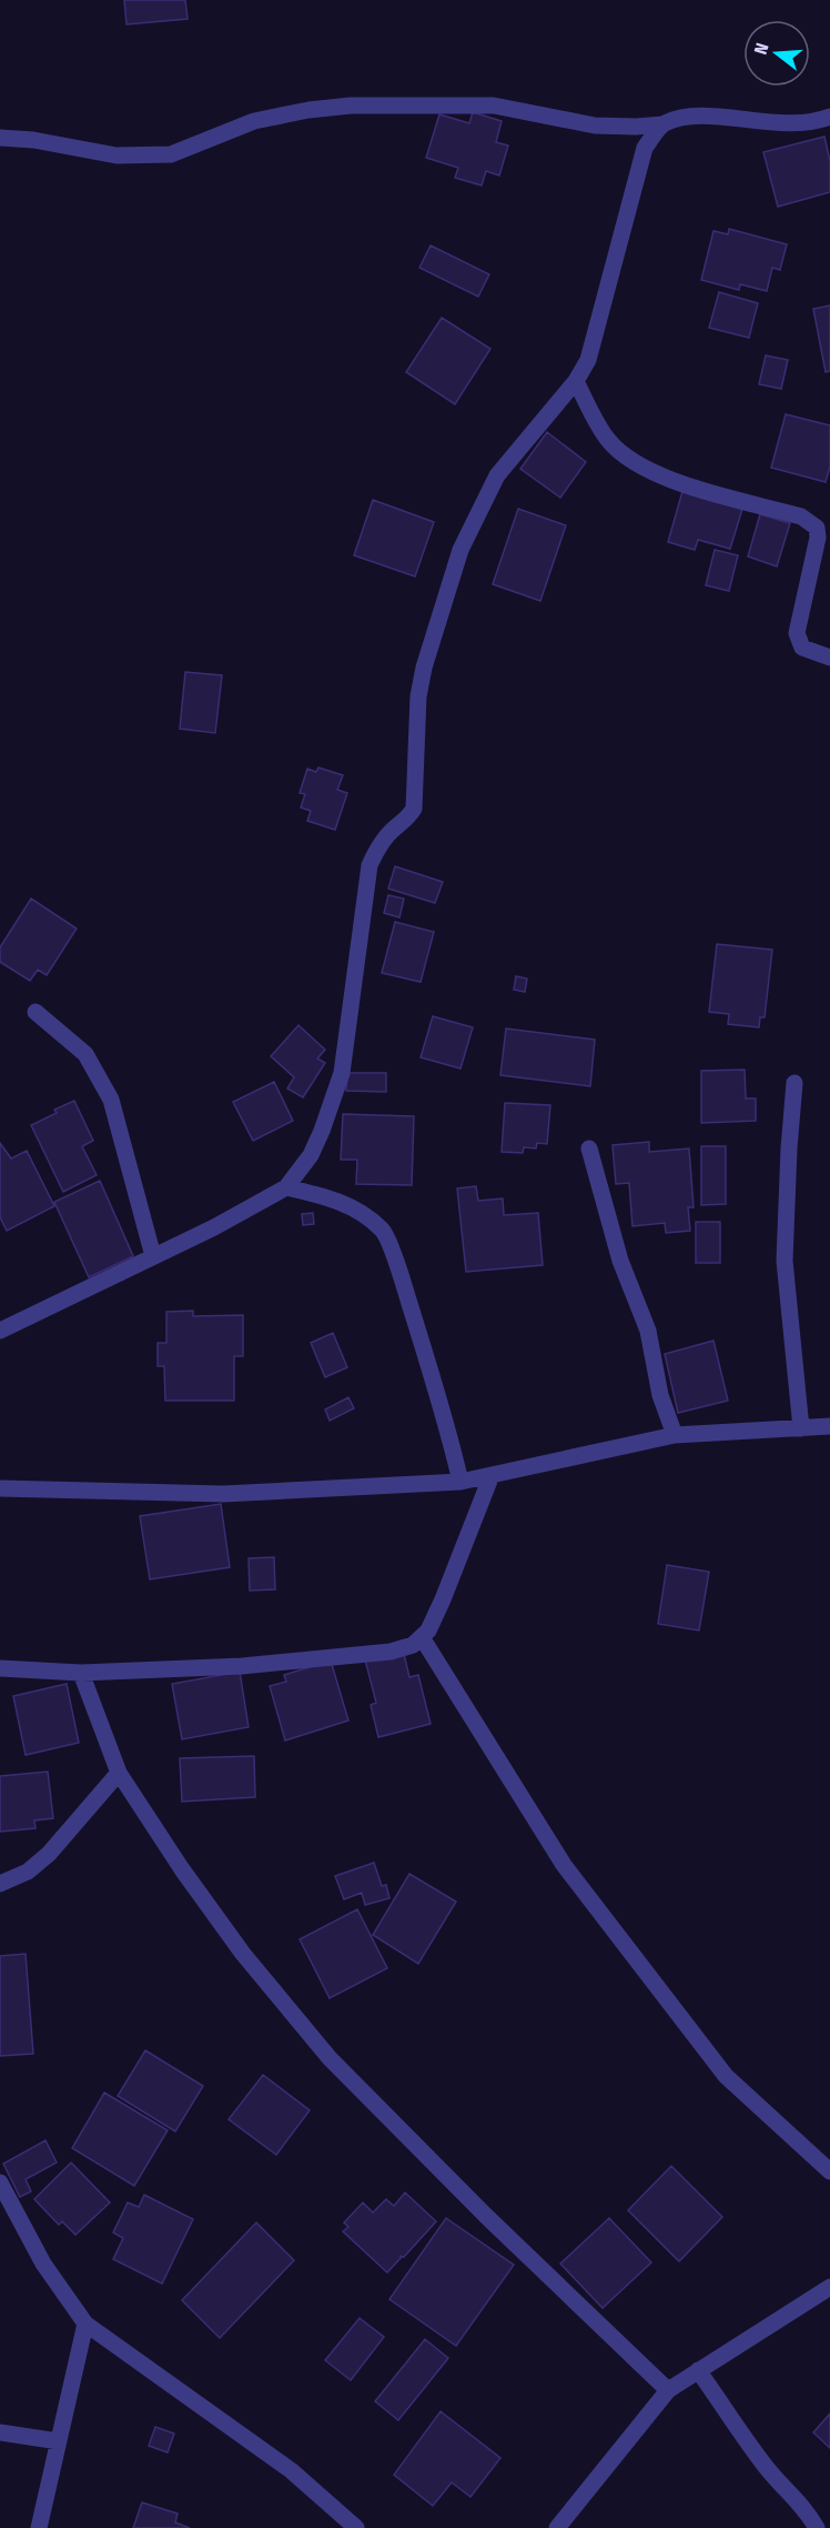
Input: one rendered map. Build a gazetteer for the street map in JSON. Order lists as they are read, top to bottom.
{
  "north": "left"
}
